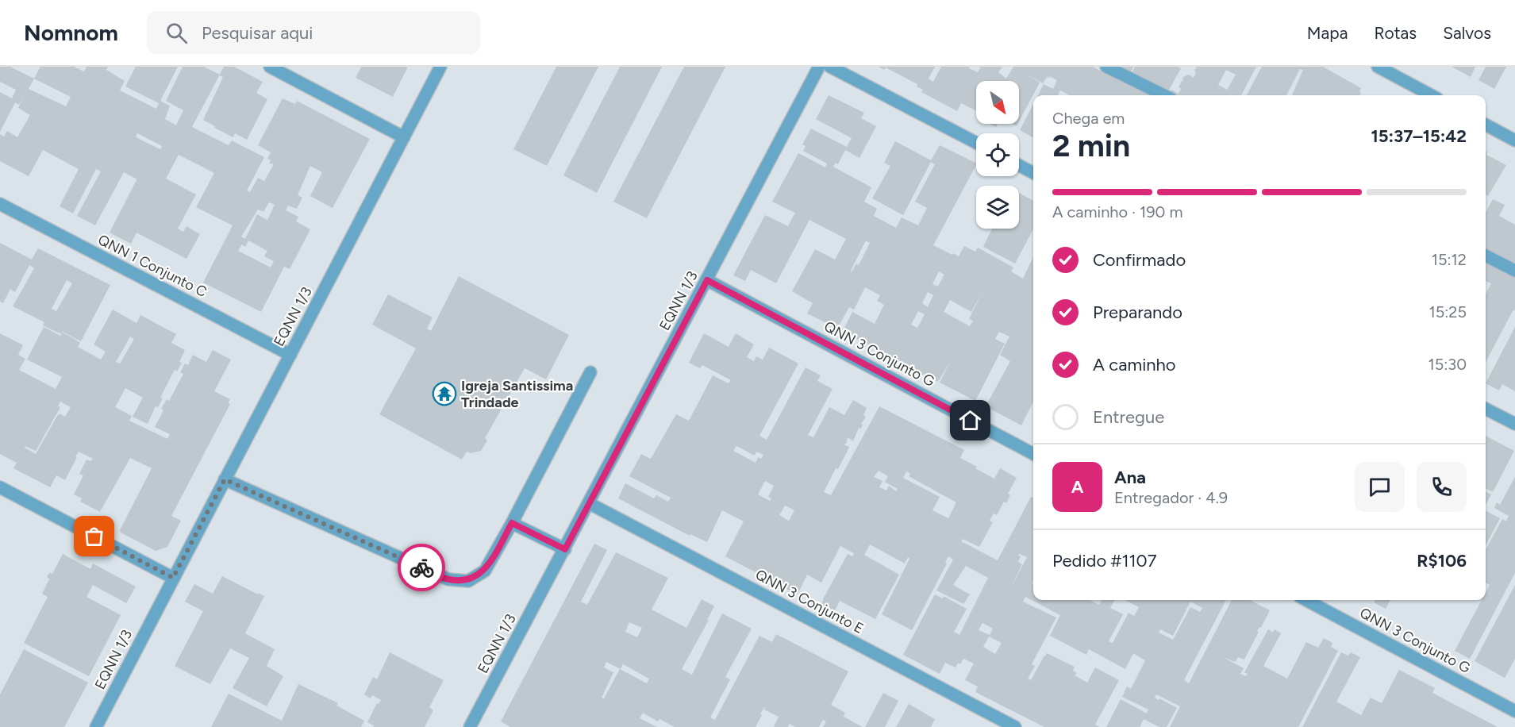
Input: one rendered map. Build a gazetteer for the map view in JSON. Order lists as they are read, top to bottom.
{
  "streets": {
    "street": [
      "QNN 1 Conjunto C",
      "EQNN 1/3",
      "QNN 3 Conjunto G",
      "QNN 3 Conjunto E"
    ]
  },
  "crossings": [
    ["QNN 1 Conjunto C", "EQNN 1/3"],
    ["EQNN 1/3", "QNN 3 Conjunto G"],
    ["EQNN 1/3", "QNN 3 Conjunto E"]
  ],
  "places": {
    "temple": ["Igreja Santissima Trindade"]
  },
  "north": "bottom right",
  "page": {
    "header": "Nomnom",
    "search": "Pesquisar aqui",
    "nav": ["Mapa", "Rotas", "Salvos"],
    "heading": ["2 min", "Chega em", "15:37–15:42"],
    "panel": [
      "Ana",
      "Entregador · 4.9",
      "Pedido #1107",
      "R$106"
    ],
    "bar": "A caminho · 190 m",
    "list": [
      ["Confirmado", "15:12"],
      ["Preparando", "15:25"],
      ["A caminho", "15:30"],
      "Entregue"
    ],
    "round": "A"
  }
}
